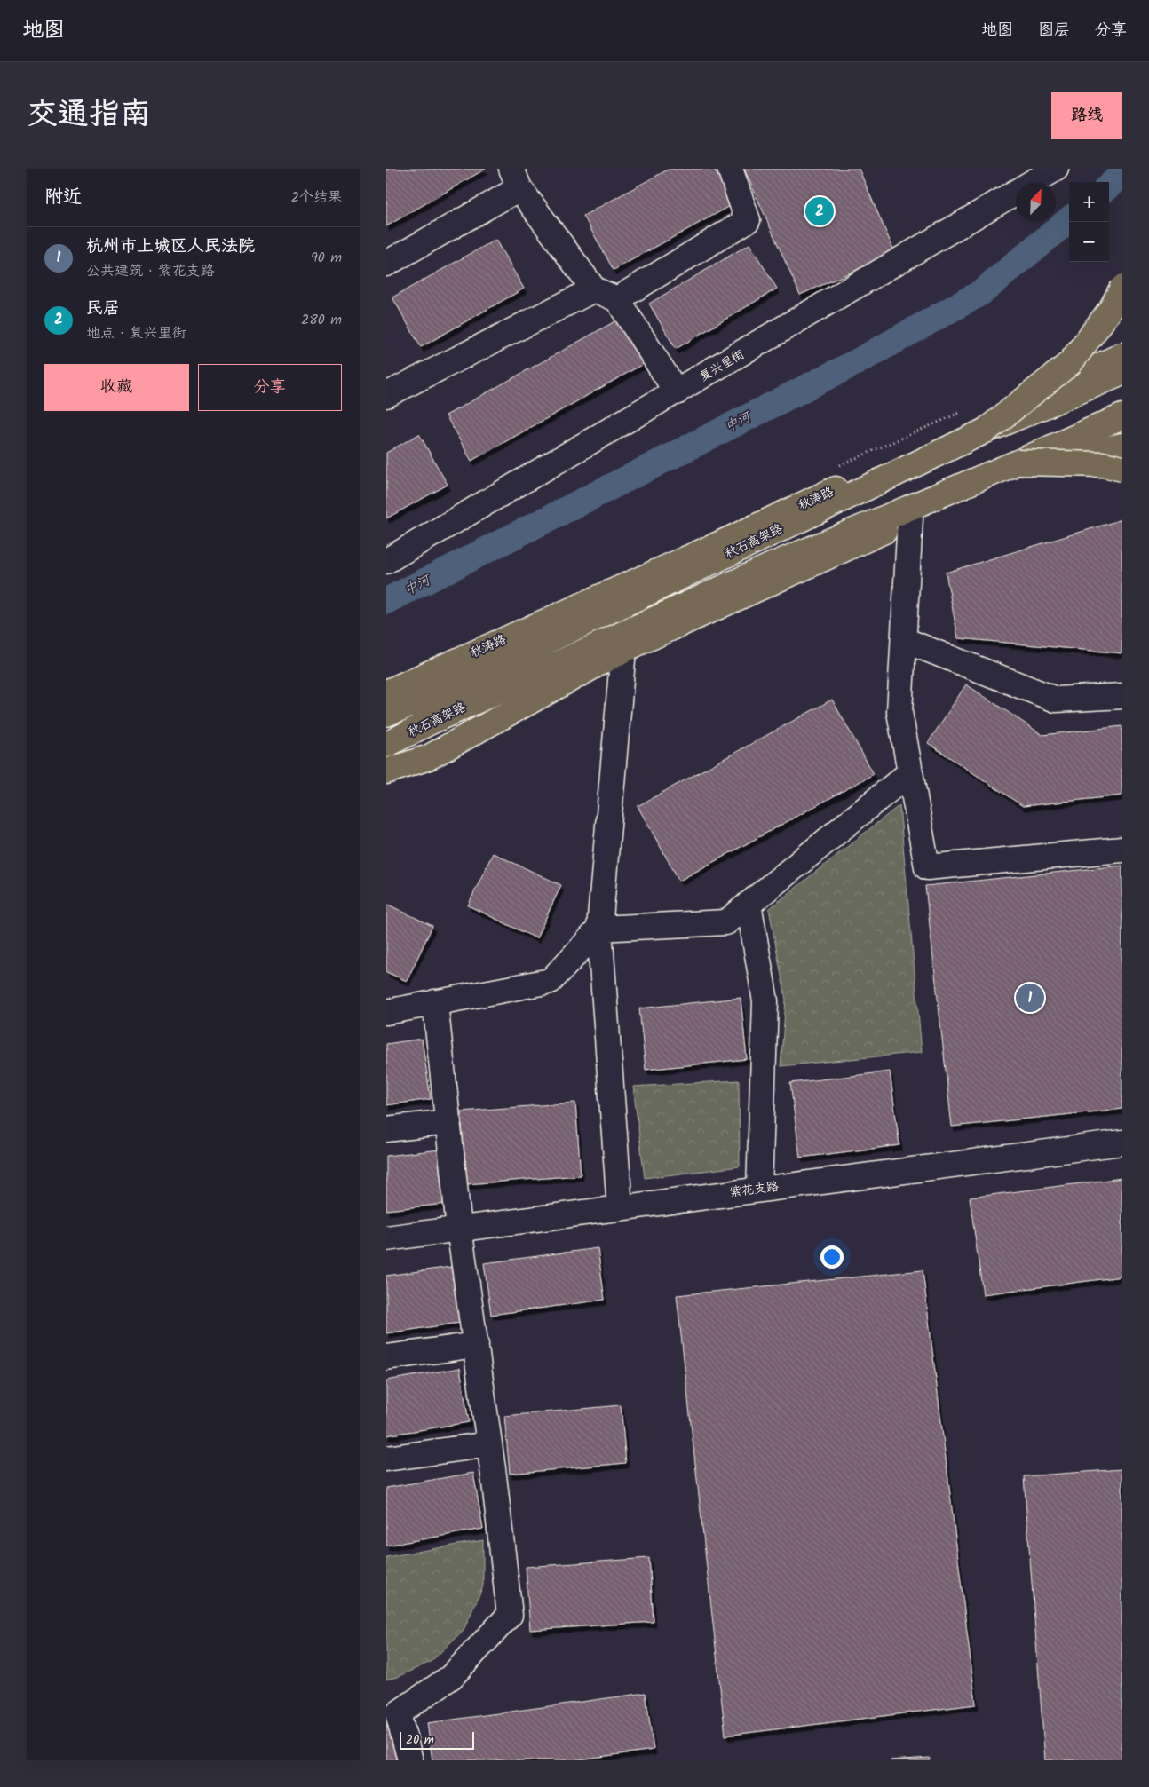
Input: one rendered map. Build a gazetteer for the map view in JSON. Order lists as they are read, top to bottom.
{
  "streets": {
    "main road": ["秋涛路", "秋石高架路"],
    "street": ["复兴里街", "紫花支路"]
  },
  "crossings": [
    ["秋涛路", "秋石高架路"]
  ],
  "water": ["中河"],
  "scale_bar": "20 m",
  "north": "top right",
  "page": {
    "header": "地图",
    "nav": ["地图", "图层", "分享"],
    "title": "交通指南",
    "buttons": [
      "路线",
      ["收藏", "分享"]
    ],
    "heading": ["附近", "2个结果"],
    "map_buttons": ["+", "−"],
    "pins": ["2", "1"],
    "list": [
      {
        "mark": "1",
        "name": "杭州市上城区人民法院",
        "note": "公共建筑 · 紫花支路",
        "value": "90 m"
      },
      {
        "mark": "2",
        "name": "民居",
        "note": "地点 · 复兴里街",
        "value": "280 m"
      }
    ],
    "scale": "20 m"
  }
}
